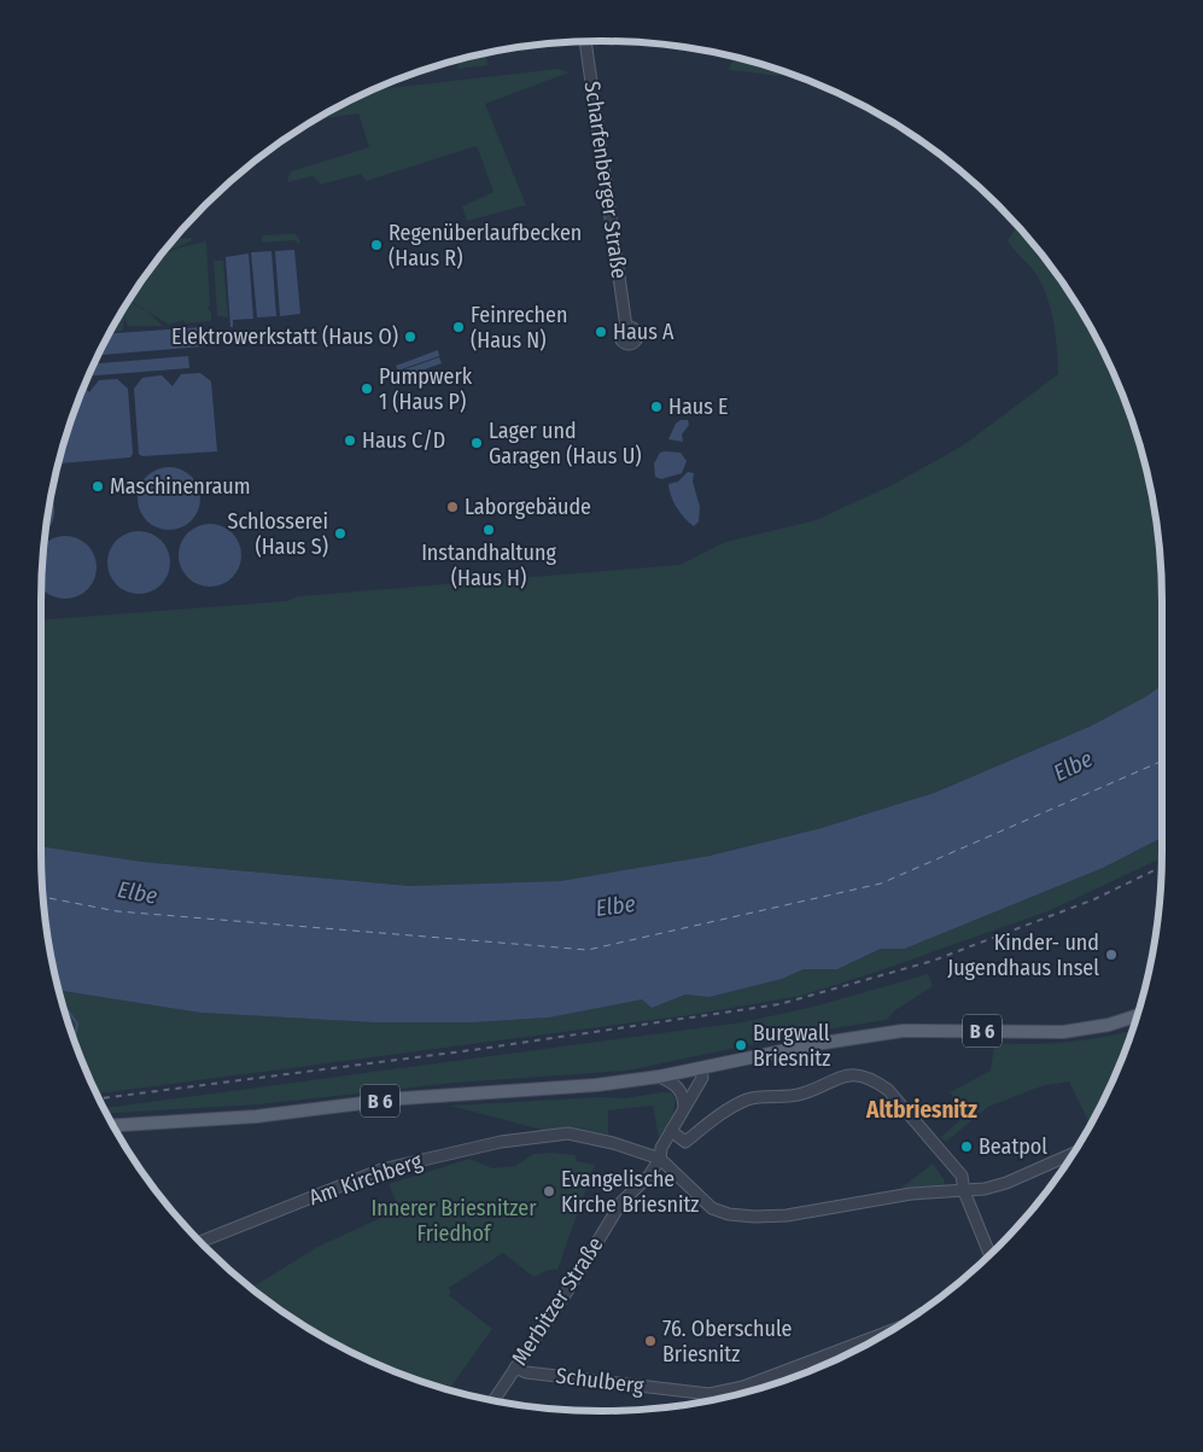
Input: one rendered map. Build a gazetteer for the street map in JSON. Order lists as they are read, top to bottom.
{
  "streets": {
    "main road": ["B 6"],
    "street": [
      "Scharfenberger Straße",
      "Am Kirchberg",
      "Merbitzer Straße",
      "Schulberg"
    ]
  },
  "crossings": [
    ["B 6", "Merbitzer Straße"],
    ["Am Kirchberg", "Merbitzer Straße"],
    ["Merbitzer Straße", "Schulberg"]
  ],
  "districts": ["Altbriesnitz"],
  "water": ["Elbe"],
  "parks": ["Innerer Briesnitzer Friedhof"],
  "places": [
    "Regenüberlaufbecken (Haus R)",
    "Feinrechen (Haus N)",
    "Haus A",
    "Elektrowerkstatt (Haus O)",
    "Pumpwerk 1 (Haus P)",
    "Haus E",
    "Haus C/D",
    "Lager und Garagen (Haus U)",
    "Maschinenraum",
    "Laborgebäude",
    "Instandhaltung (Haus H)",
    "Schlosserei (Haus S)",
    "Kinder- und Jugendhaus Insel",
    "Burgwall Briesnitz",
    "Beatpol",
    "Evangelische Kirche Briesnitz",
    "76. Oberschule Briesnitz"
  ]
}
